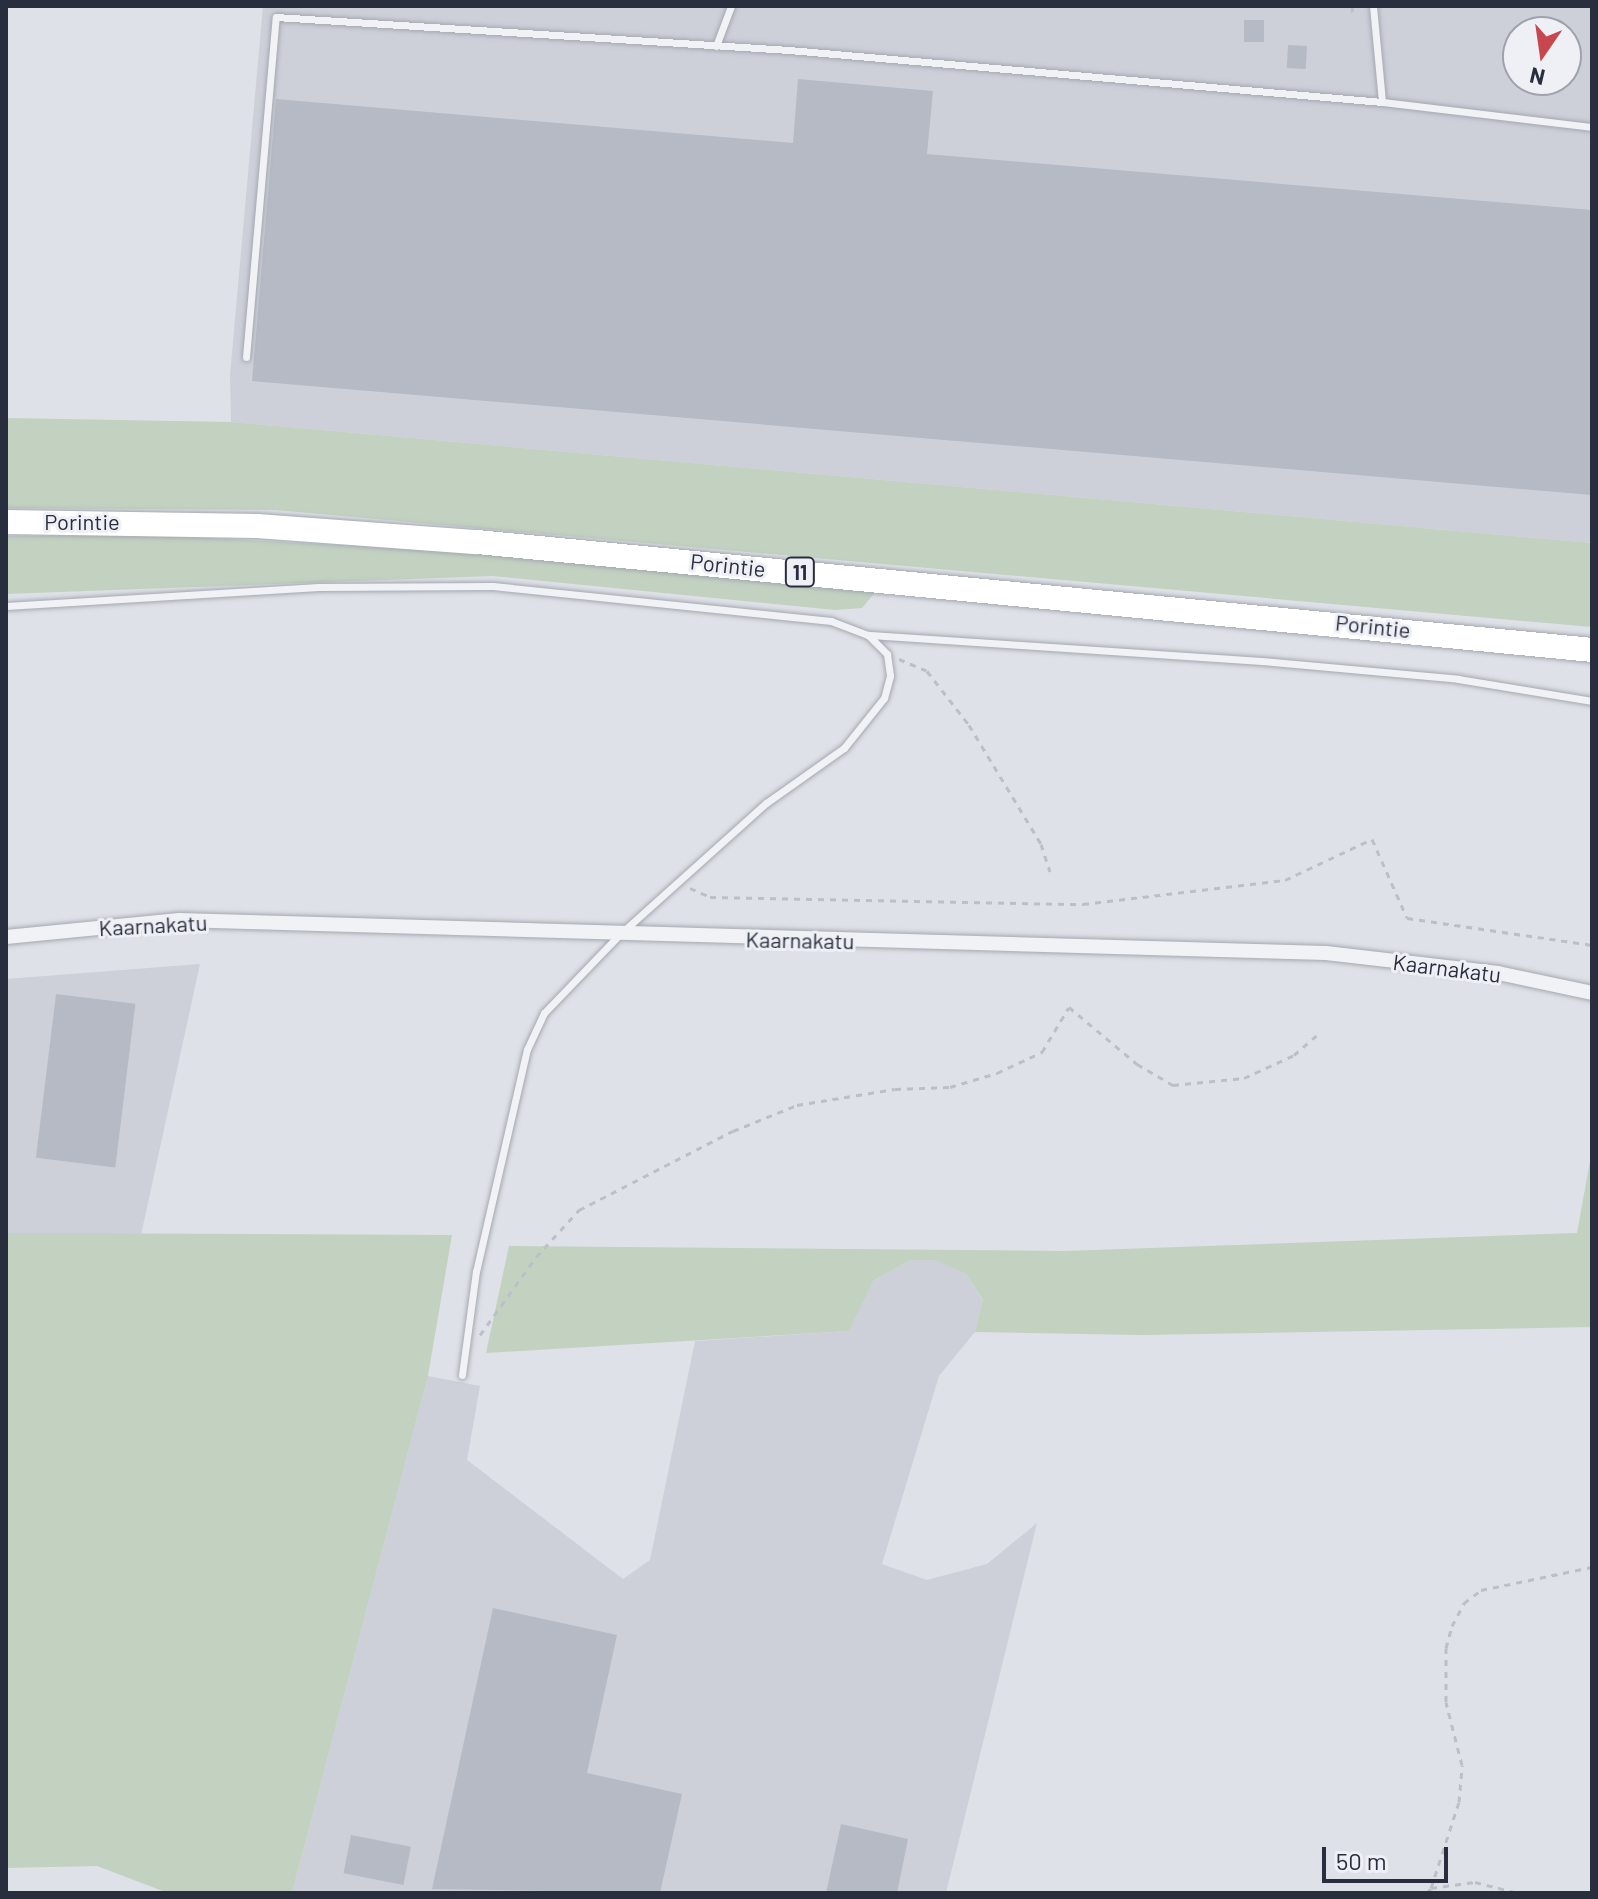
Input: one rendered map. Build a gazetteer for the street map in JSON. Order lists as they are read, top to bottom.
{
  "streets": {
    "highway": ["Porintie", "11"],
    "street": ["Kaarnakatu"]
  },
  "scale_bar": "50 m",
  "north": "bottom"
}
